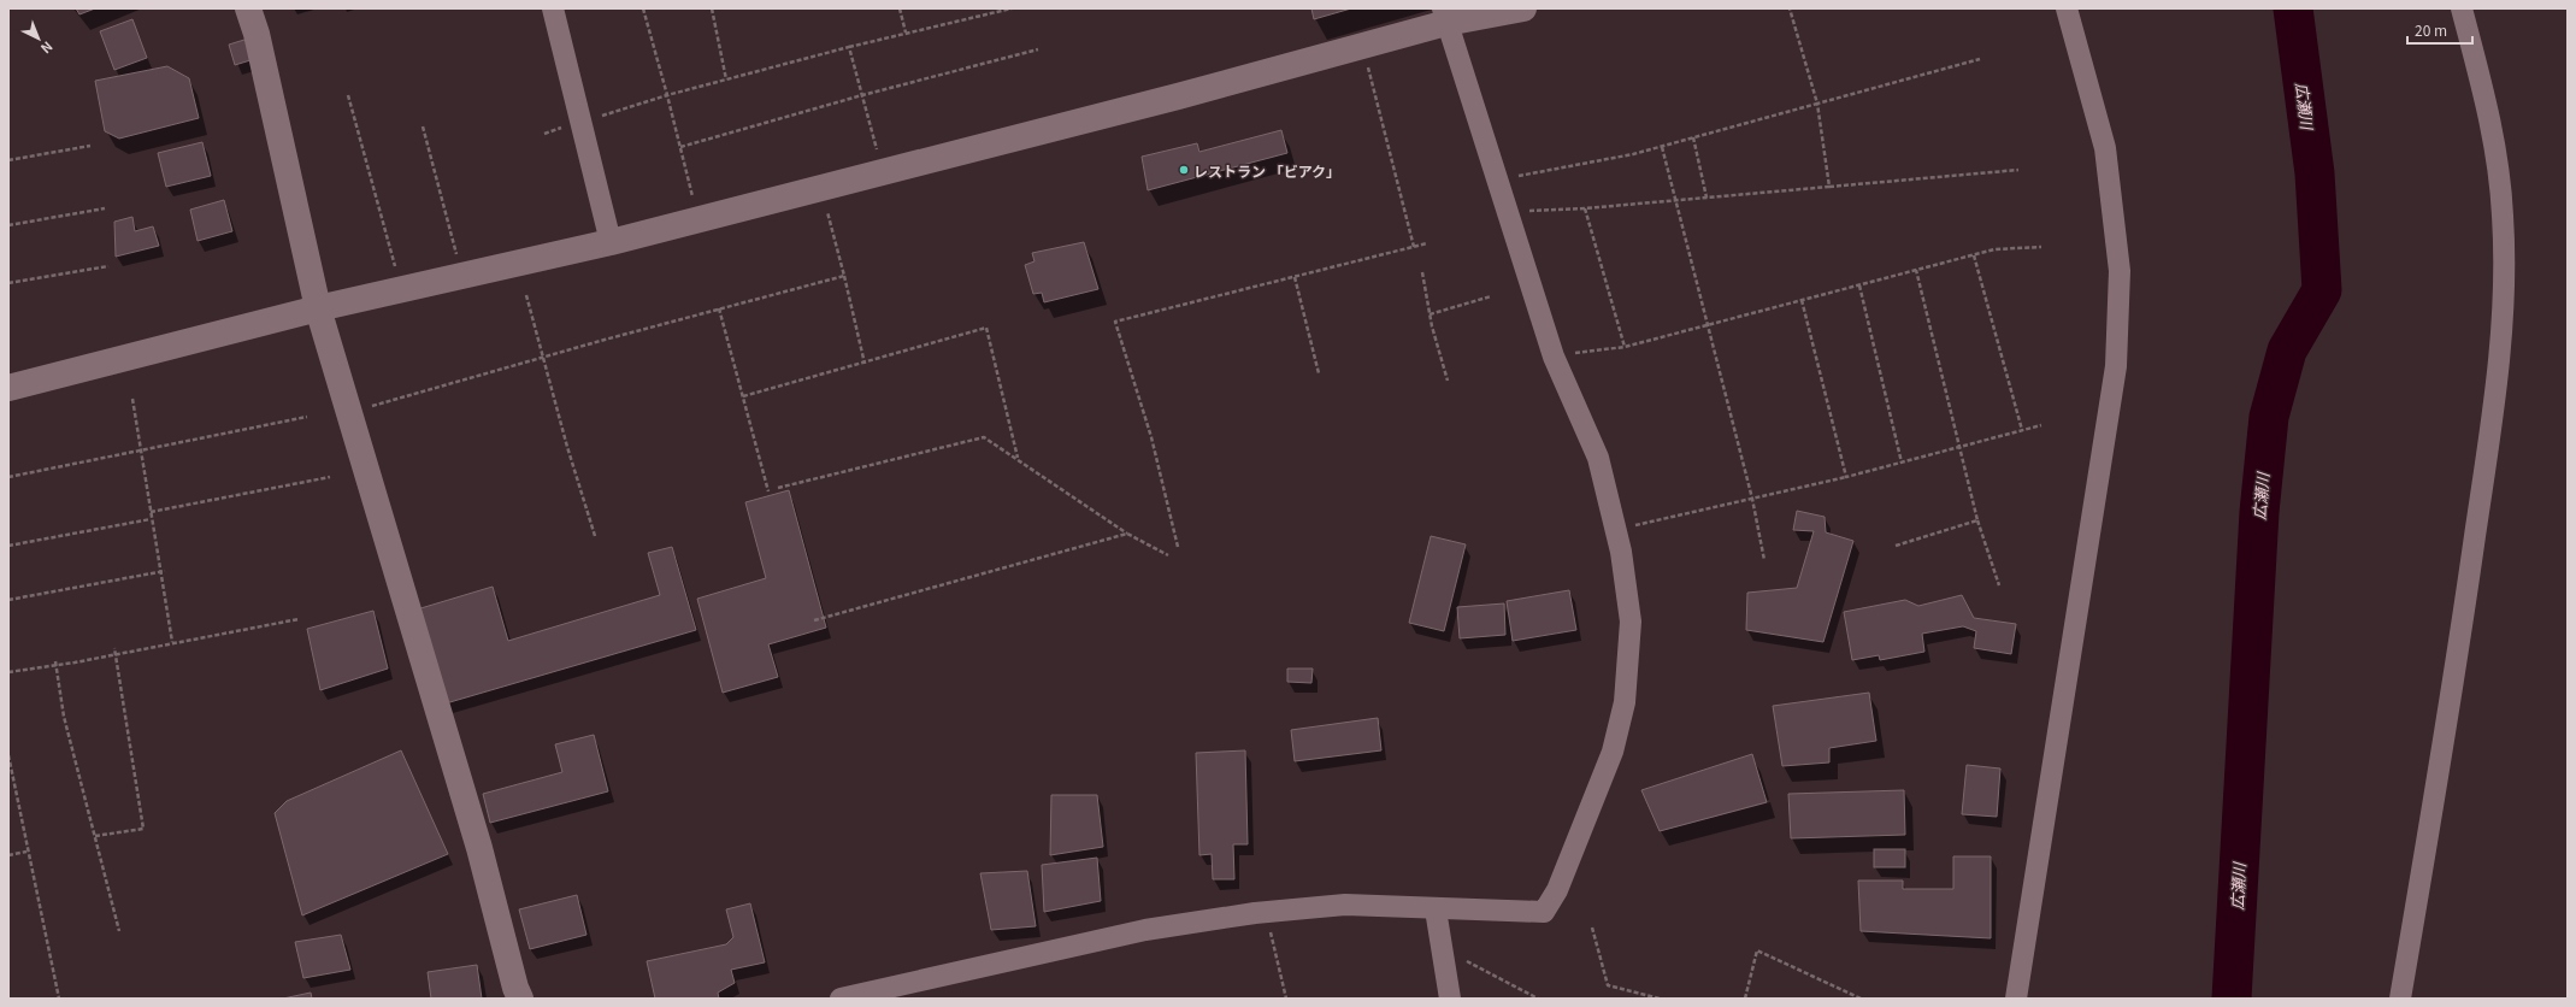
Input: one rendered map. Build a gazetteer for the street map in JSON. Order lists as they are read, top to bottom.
{
  "water": ["広瀬川"],
  "places": ["レストラン 「ビアク」"],
  "scale_bar": "20 m",
  "north": "bottom right"
}
